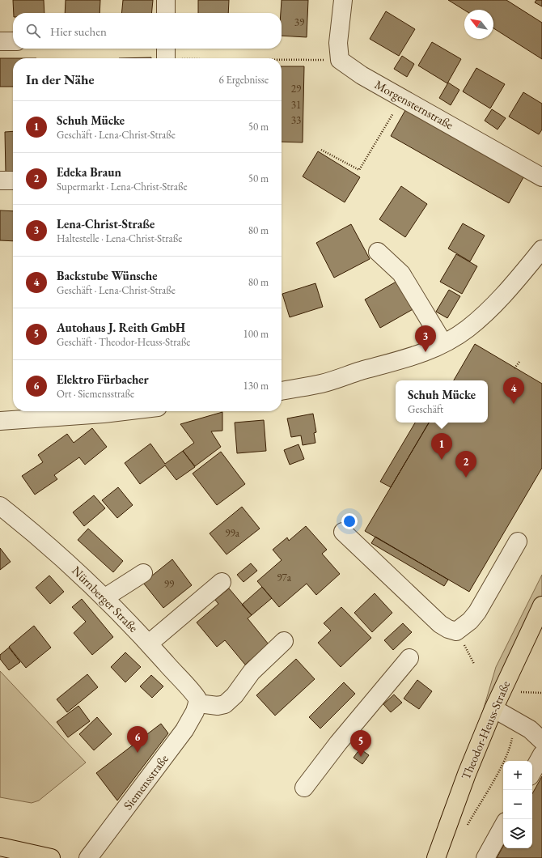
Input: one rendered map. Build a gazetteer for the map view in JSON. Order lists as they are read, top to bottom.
{
  "streets": {
    "main road": ["Theodor-Heuss-Straße"],
    "street": ["Morgensternstraße", "Nürnberger Straße", "Siemensstraße"]
  },
  "crossings": [
    ["Nürnberger Straße", "Siemensstraße"]
  ],
  "house_numbers": [
    "39",
    "29",
    "31",
    "33",
    "99a",
    "97a",
    "99"
  ],
  "north": "top left",
  "page": {
    "search": "Hier suchen",
    "heading": ["In der Nähe", "6 Ergebnisse"],
    "list": [
      {
        "mark": "1",
        "name": "Schuh Mücke",
        "note": "Geschäft · Lena-Christ-Straße",
        "value": "50 m"
      },
      {
        "mark": "2",
        "name": "Edeka Braun",
        "note": "Supermarkt · Lena-Christ-Straße",
        "value": "50 m"
      },
      {
        "mark": "3",
        "name": "Lena-Christ-Straße",
        "note": "Haltestelle · Lena-Christ-Straße",
        "value": "80 m"
      },
      {
        "mark": "4",
        "name": "Backstube Wünsche",
        "note": "Geschäft · Lena-Christ-Straße",
        "value": "80 m"
      },
      {
        "mark": "5",
        "name": "Autohaus J. Reith GmbH",
        "note": "Geschäft · Theodor-Heuss-Straße",
        "value": "100 m"
      },
      {
        "mark": "6",
        "name": "Elektro Fürbacher",
        "note": "Ort · Siemensstraße",
        "value": "130 m"
      }
    ],
    "pins": [
      "3",
      "4",
      "1",
      "2",
      "6",
      "5"
    ],
    "popup": ["Schuh Mücke", "Geschäft"],
    "map_buttons": ["+", "−"]
  }
}
